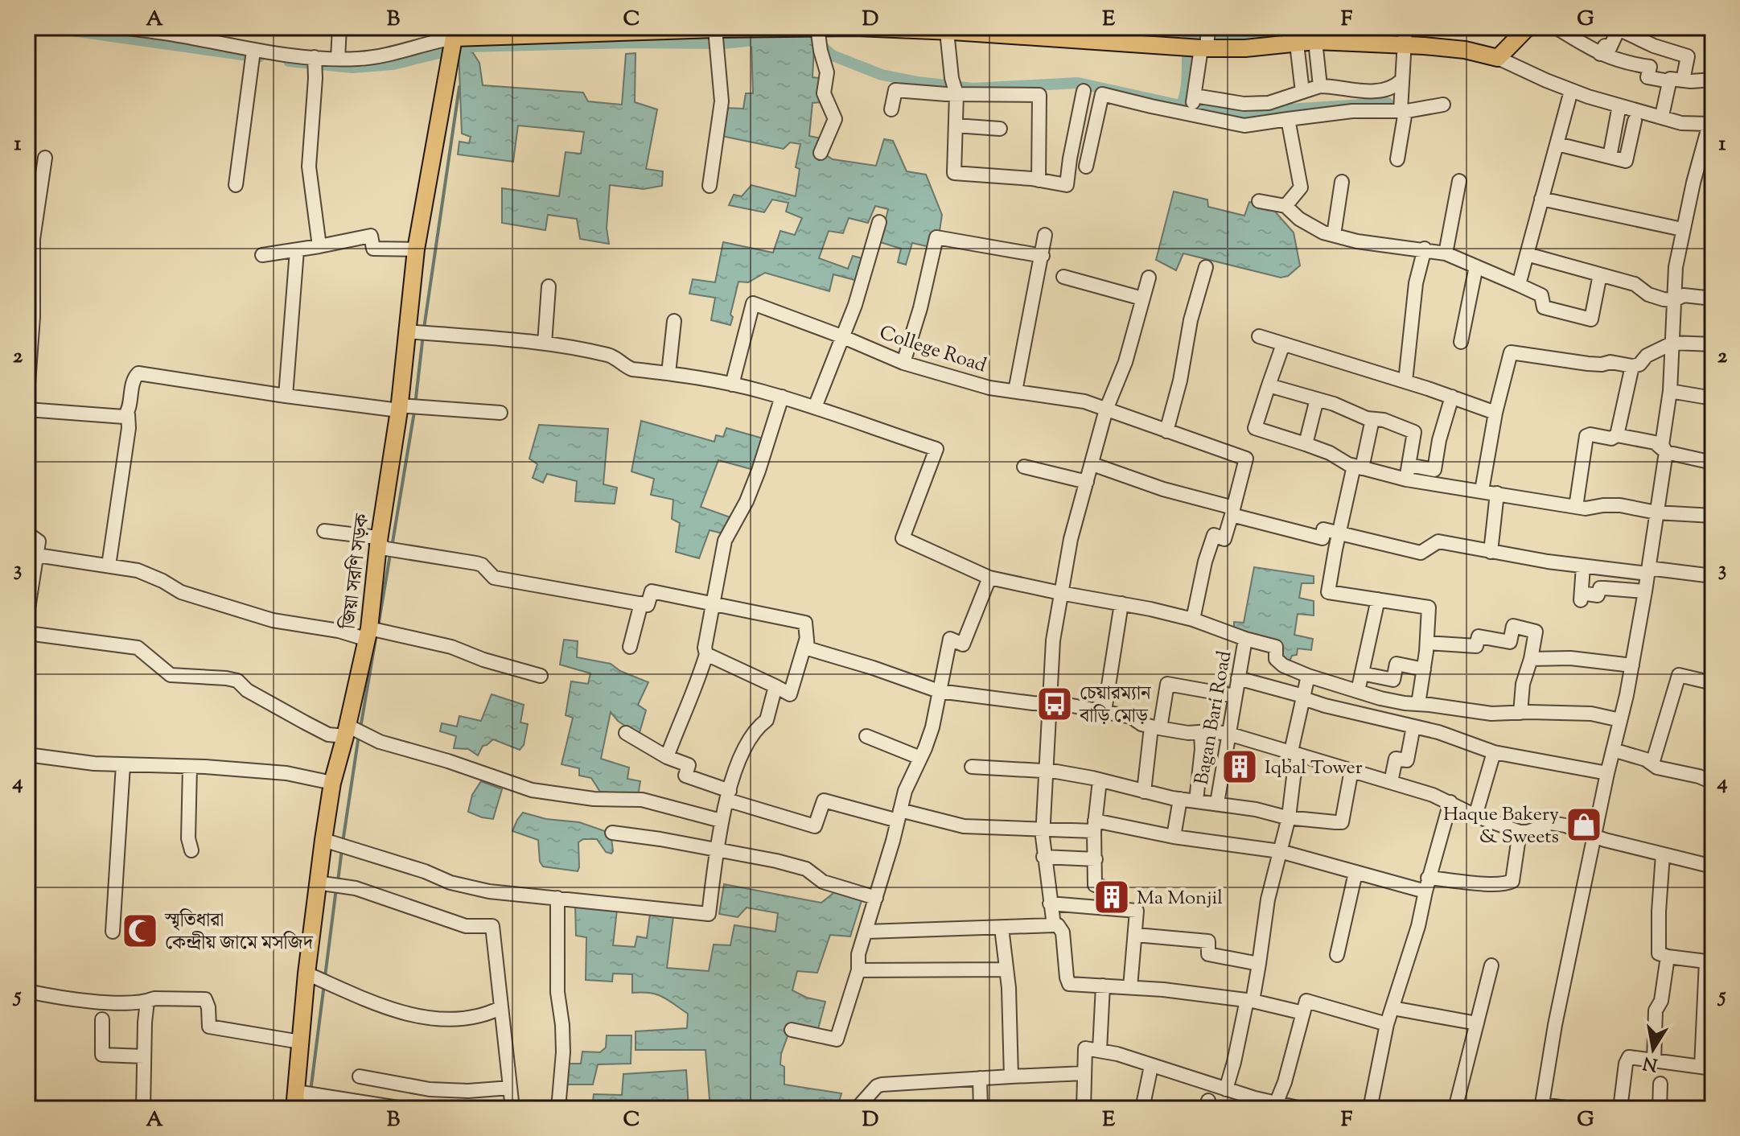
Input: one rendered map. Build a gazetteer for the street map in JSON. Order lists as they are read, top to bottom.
{
  "streets": {
    "main road": ["জিয়া সরণি সড়ক"],
    "street": ["College Road", "Bagan Bari Road"]
  },
  "places": {
    "bus stop": ["চেয়ারম্যান বাড়ি মোড়"],
    "building": ["Iqbal Tower", "Ma Monjil"],
    "shop": ["Haque Bakery & Sweets"],
    "mosque": ["স্মৃতিধারা কেন্দ্রীয় জামে মসজিদ"]
  },
  "north": "bottom",
  "grid": {
    "columns": [
      "A",
      "B",
      "C",
      "D",
      "E",
      "F",
      "G"
    ],
    "rows": [
      "1",
      "2",
      "3",
      "4",
      "5"
    ]
  }
}
